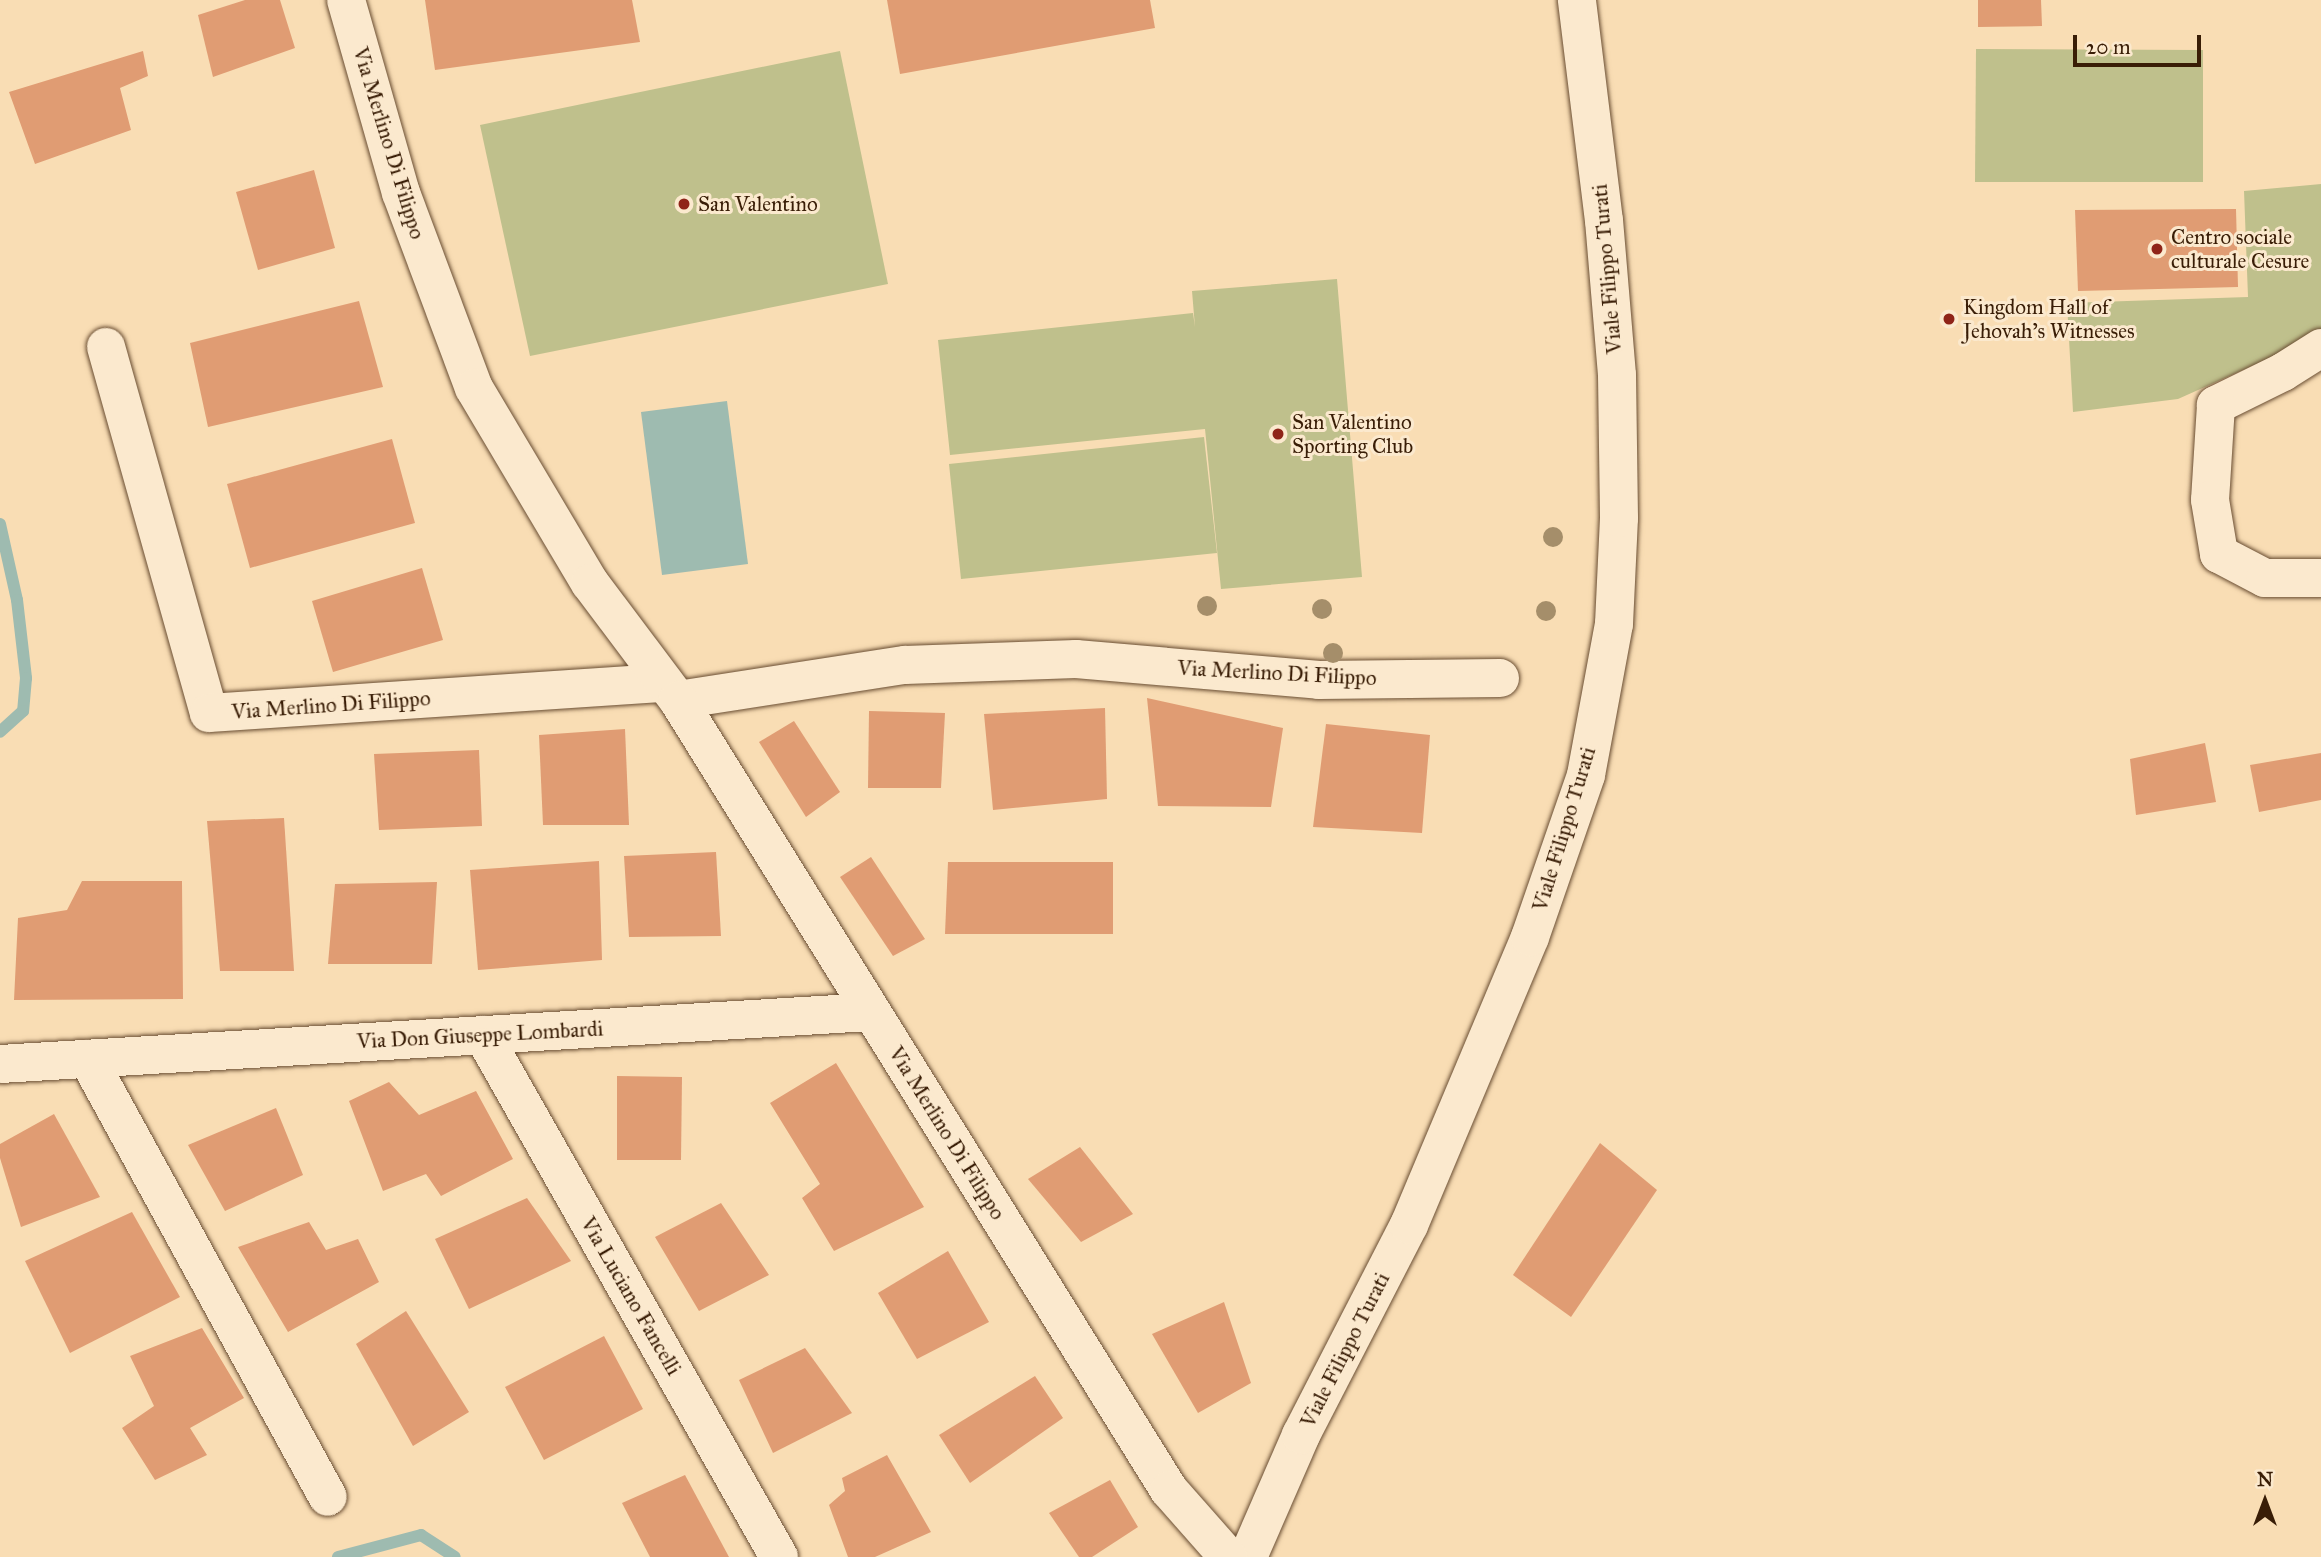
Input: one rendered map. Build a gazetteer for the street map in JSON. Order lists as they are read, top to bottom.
{
  "streets": {
    "street": [
      "Via Merlino Di Filippo",
      "Viale Filippo Turati",
      "Via Don Giuseppe Lombardi",
      "Via Luciano Fancelli"
    ]
  },
  "crossings": [
    ["Via Merlino Di Filippo", "Via Don Giuseppe Lombardi"],
    ["Via Don Giuseppe Lombardi", "Via Luciano Fancelli"]
  ],
  "places": [
    "San Valentino",
    "Centro sociale culturale Cesure",
    "Kingdom Hall of Jehovah’s Witnesses",
    "San Valentino Sporting Club"
  ],
  "scale_bar": "20 m",
  "north": "top"
}
